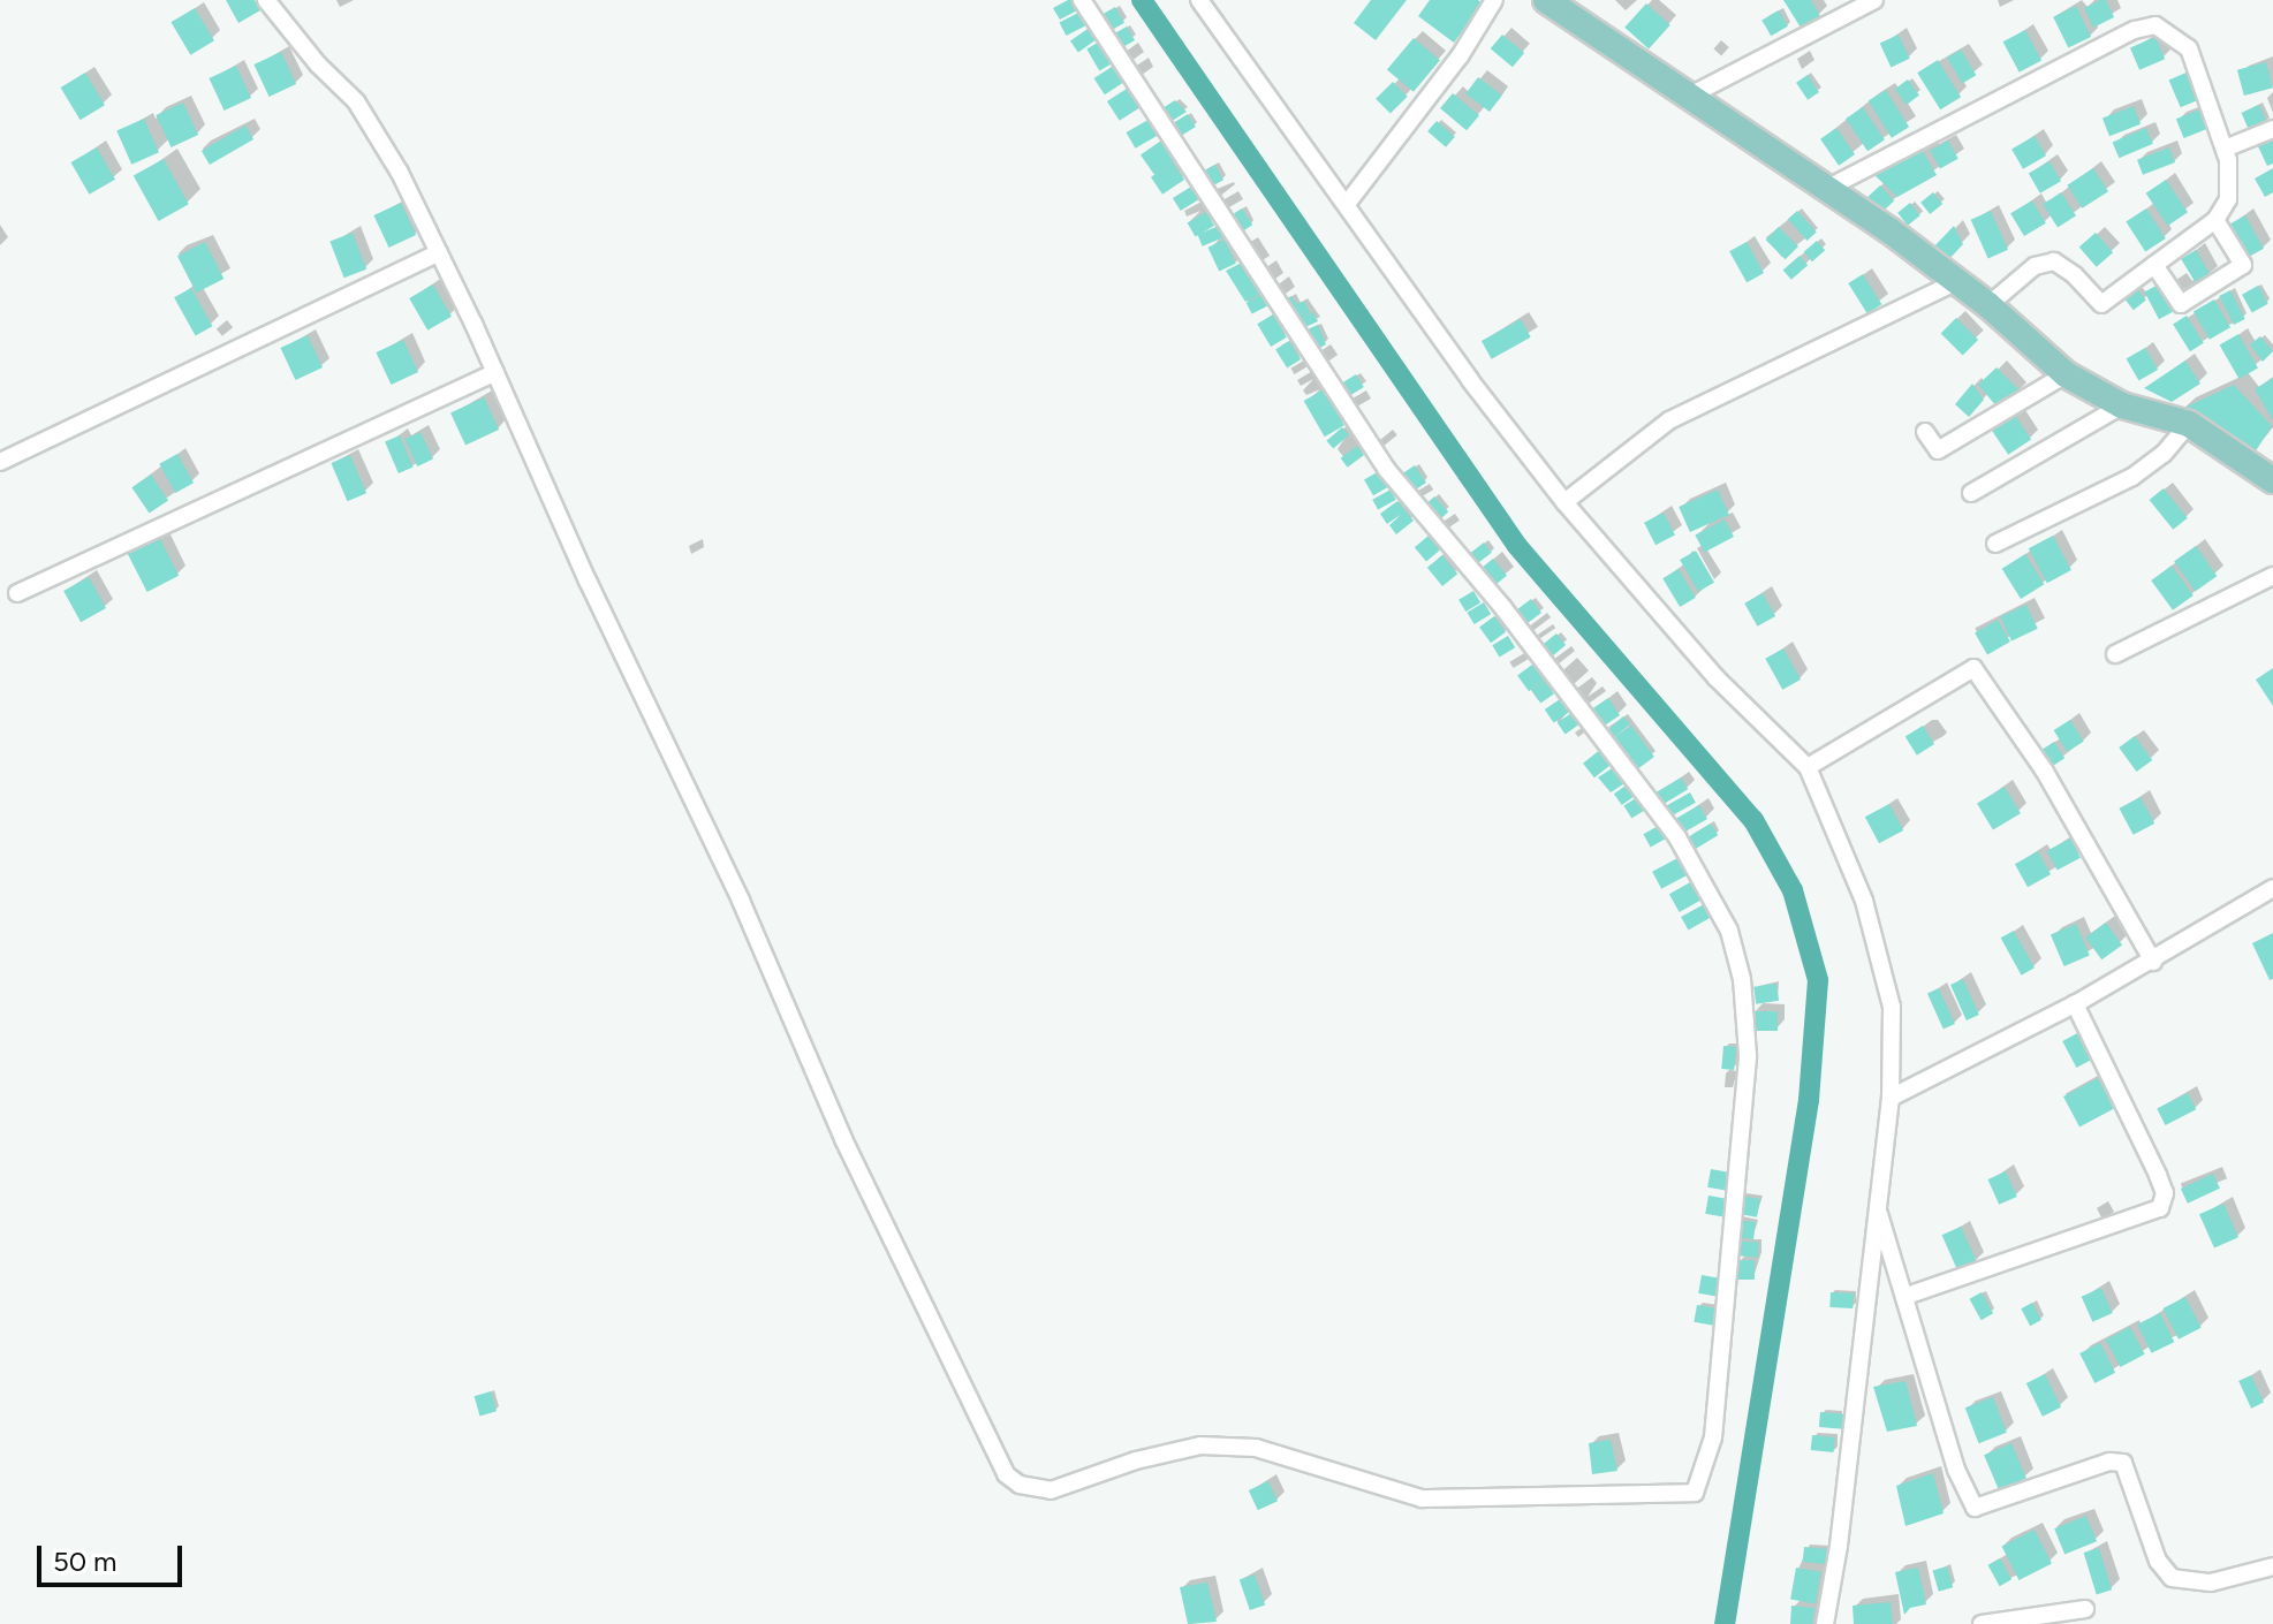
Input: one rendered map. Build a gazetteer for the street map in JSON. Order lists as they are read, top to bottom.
{
  "scale_bar": "50 m"
}
